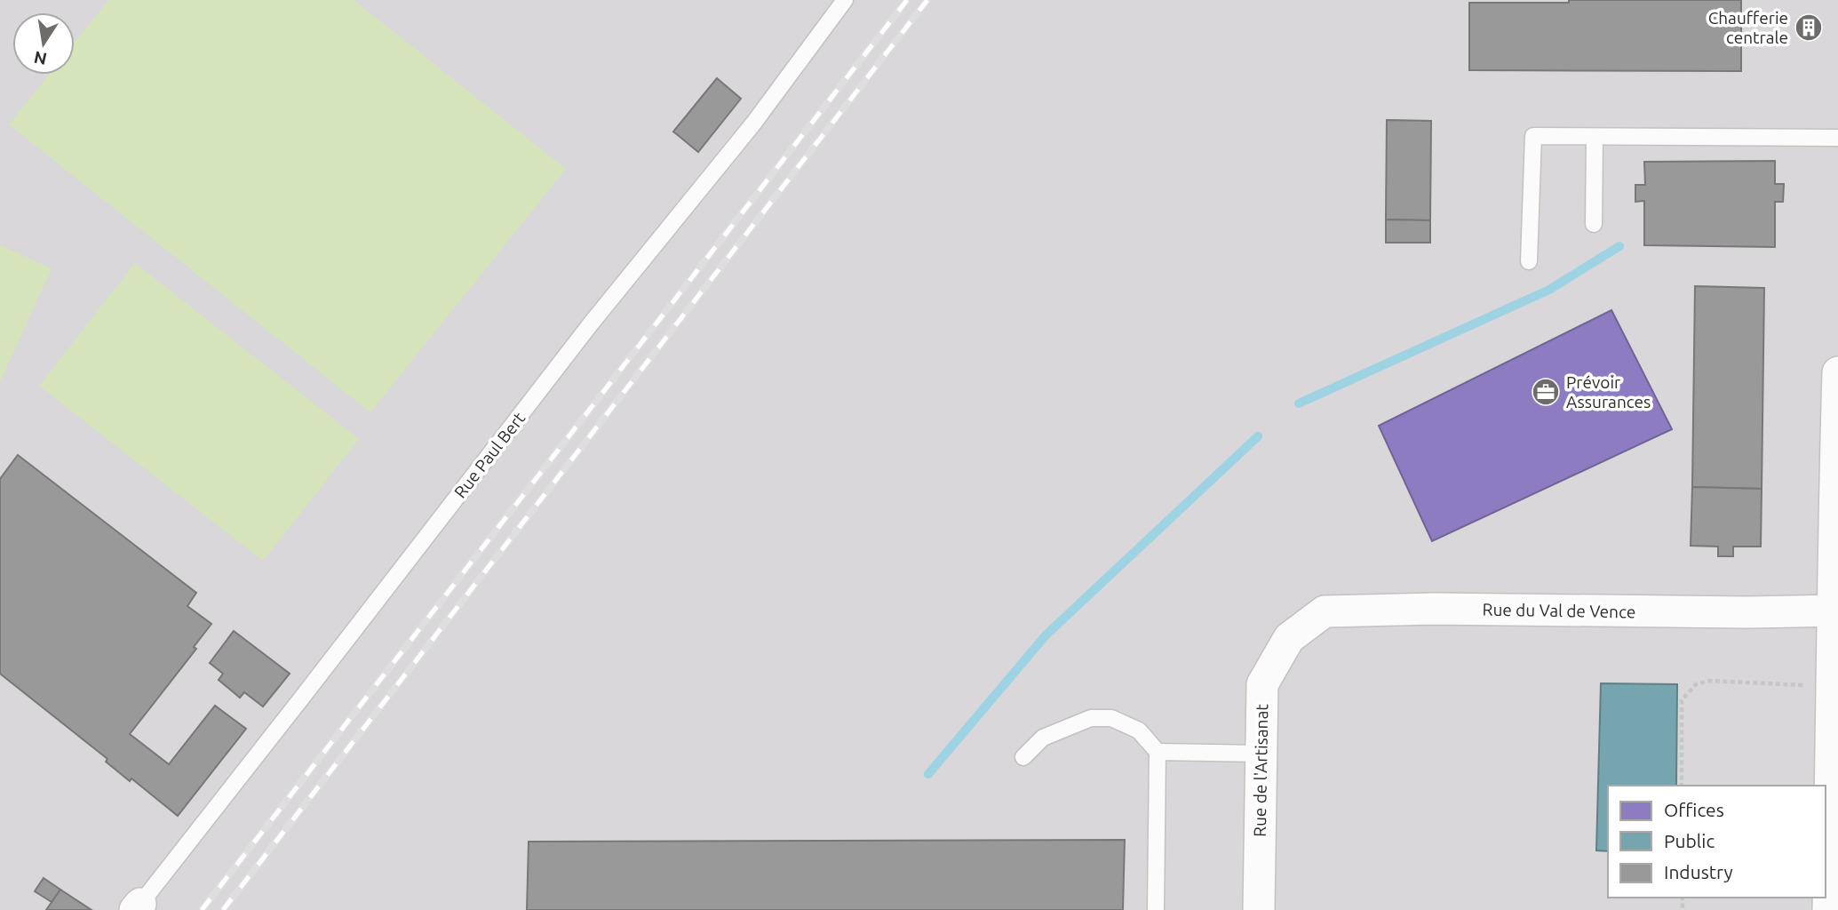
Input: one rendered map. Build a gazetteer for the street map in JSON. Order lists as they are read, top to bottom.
{
  "streets": {
    "street": ["Rue du Val de Vence", "Rue de l'Artisanat"],
    "lane": ["Rue Paul Bert"]
  },
  "crossings": [
    ["Rue du Val de Vence", "Rue de l'Artisanat"]
  ],
  "places": {
    "building": ["Chaufferie centrale"],
    "office": ["Prévoir Assurances"]
  },
  "legend": ["Offices", "Public", "Industry"],
  "north": "bottom"
}
